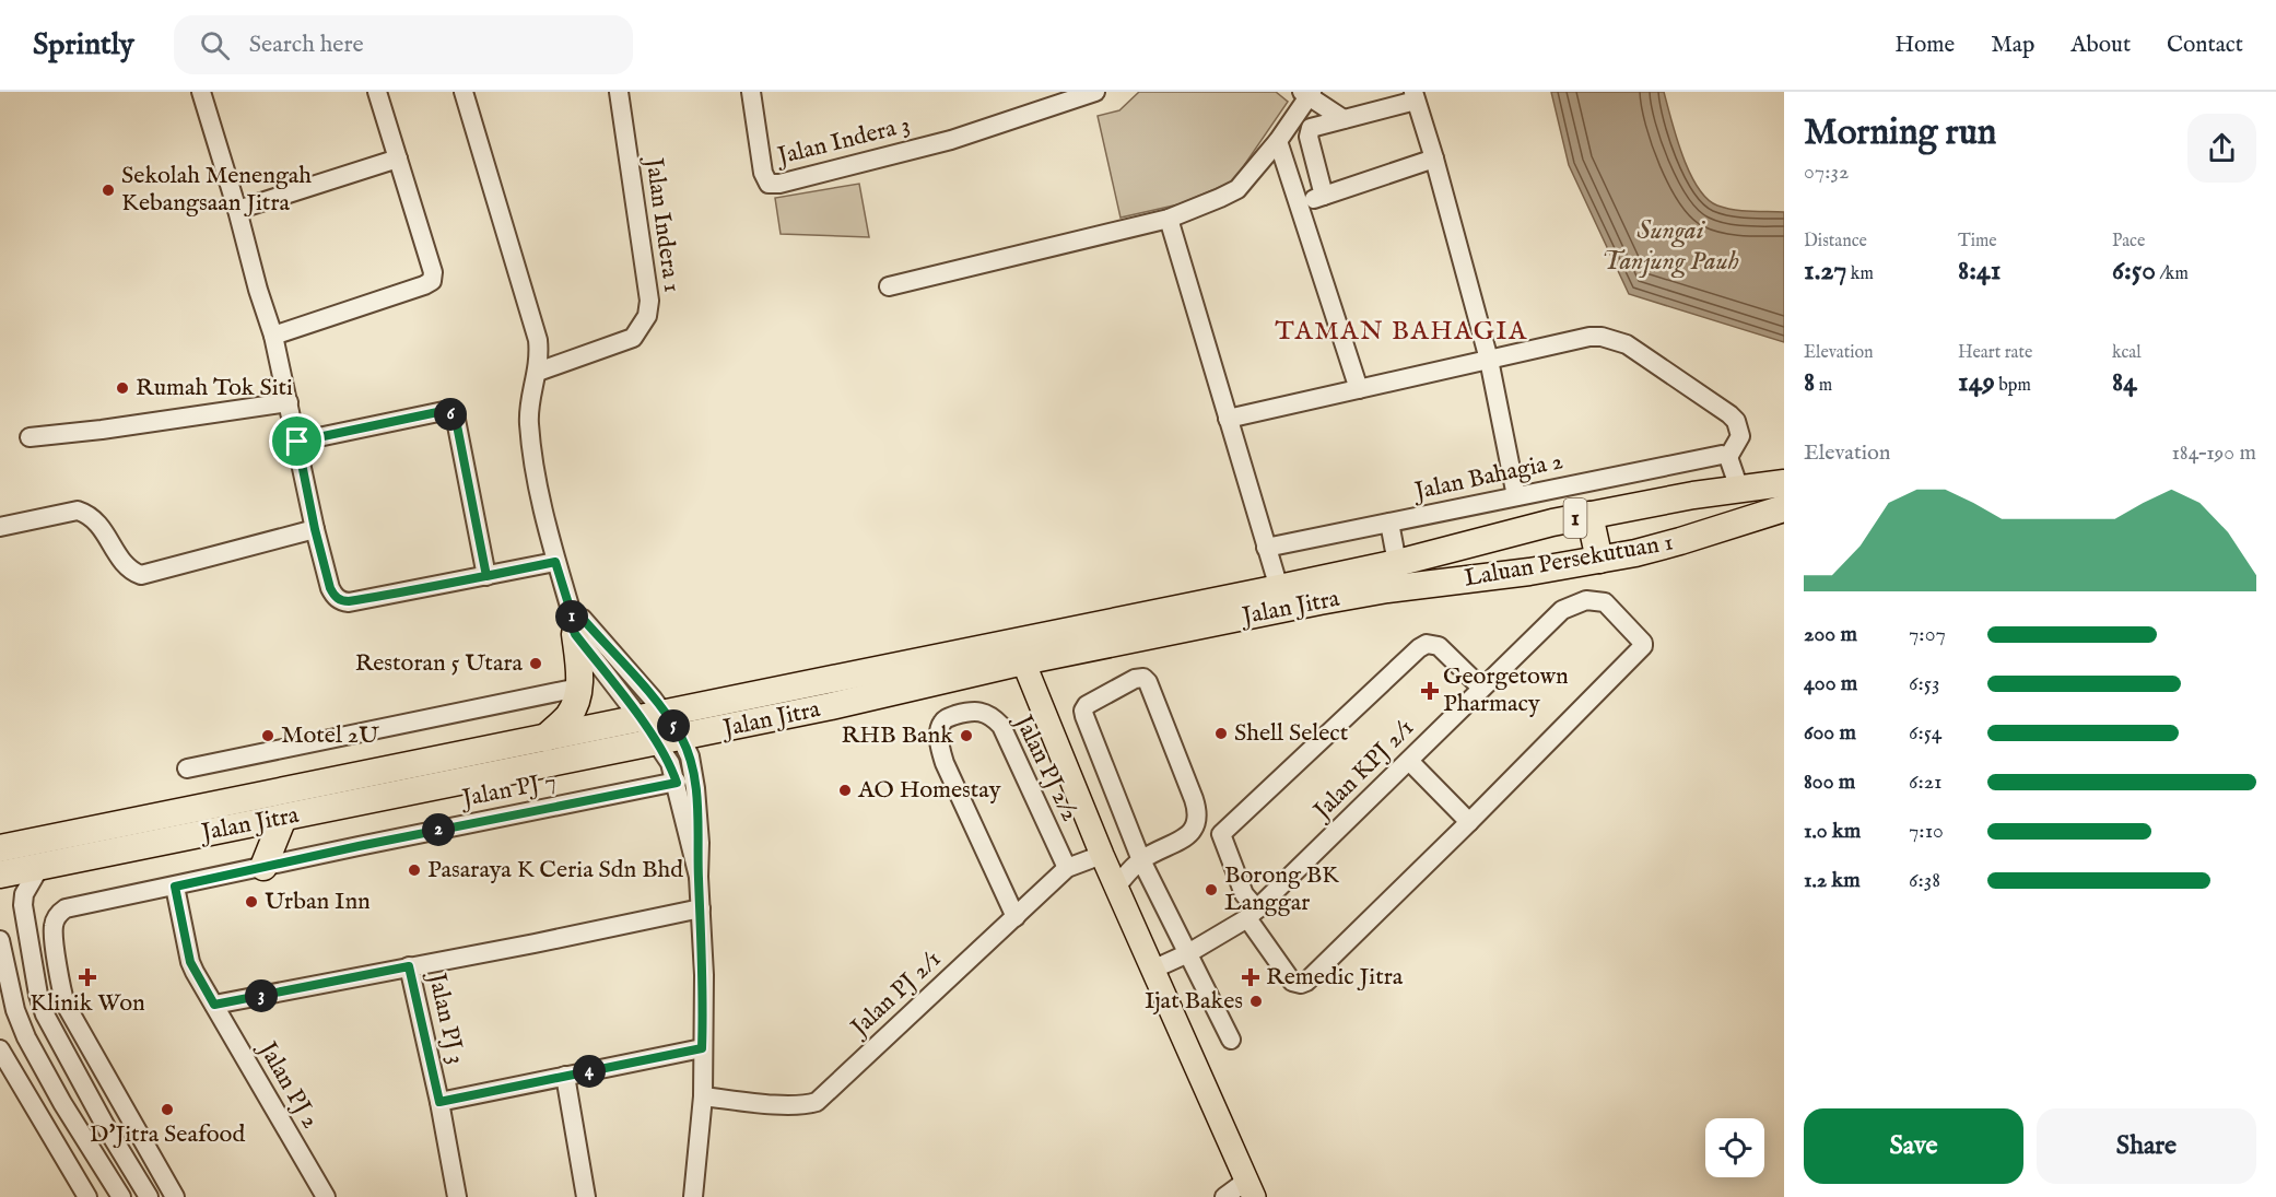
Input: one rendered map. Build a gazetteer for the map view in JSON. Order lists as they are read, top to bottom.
{
  "streets": {
    "highway": ["1", "Laluan Persekutuan 1", "Jalan Jitra"],
    "street": [
      "Jalan Indera 3",
      "Jalan Indera 1",
      "Jalan Bahagia 2",
      "Jalan PJ 2/2",
      "Jalan KPJ 2/1",
      "Jalan PJ 7",
      "Jalan PJ 2/1",
      "Jalan PJ 3",
      "Jalan PJ 2"
    ]
  },
  "crossings": [
    ["Laluan Persekutuan 1", "Jalan Jitra"],
    ["Jalan PJ 2/2", "Jalan PJ 2/1"],
    ["Jalan PJ 7", "Jalan PJ 2"]
  ],
  "districts": ["TAMAN BAHAGIA"],
  "water": ["Sungai Tanjung Pauh"],
  "places": {
    "other": [
      "Sekolah Menengah Kebangsaan Jitra",
      "Rumah Tok Siti",
      "Restoran 5 Utara",
      "Shell Select",
      "Motel 2U",
      "RHB Bank",
      "AO Homestay",
      "Pasaraya K Ceria Sdn Bhd",
      "Borong BK Langgar",
      "Urban Inn",
      "Ijat Bakes",
      "D'Jitra Seafood"
    ],
    "health": ["Georgetown Pharmacy", "Klinik Won", "Remedic Jitra"]
  },
  "page": {
    "header": "Sprintly",
    "search": "Search here",
    "nav": [
      "Home",
      "Map",
      "About",
      "Contact"
    ],
    "heading": ["Morning run", "07:32"],
    "stats": [
      ["Distance", "1.27 km"],
      ["Time", "8:41"],
      ["Pace", "6:50 /km"],
      ["Elevation", "8 m"],
      ["Heart rate", "149 bpm"],
      ["kcal", "84"]
    ],
    "pins": [
      "6",
      "1",
      "5",
      "2",
      "3",
      "4"
    ],
    "chart": ["Elevation", "184–190 m"],
    "list": [
      {
        "name": "200 m",
        "note": "7:07"
      },
      {
        "name": "400 m",
        "note": "6:53"
      },
      {
        "name": "600 m",
        "note": "6:54"
      },
      {
        "name": "800 m",
        "note": "6:21"
      },
      {
        "name": "1.0 km",
        "note": "7:10"
      },
      {
        "name": "1.2 km",
        "note": "6:38"
      }
    ],
    "buttons": ["Save", "Share"]
  }
}
